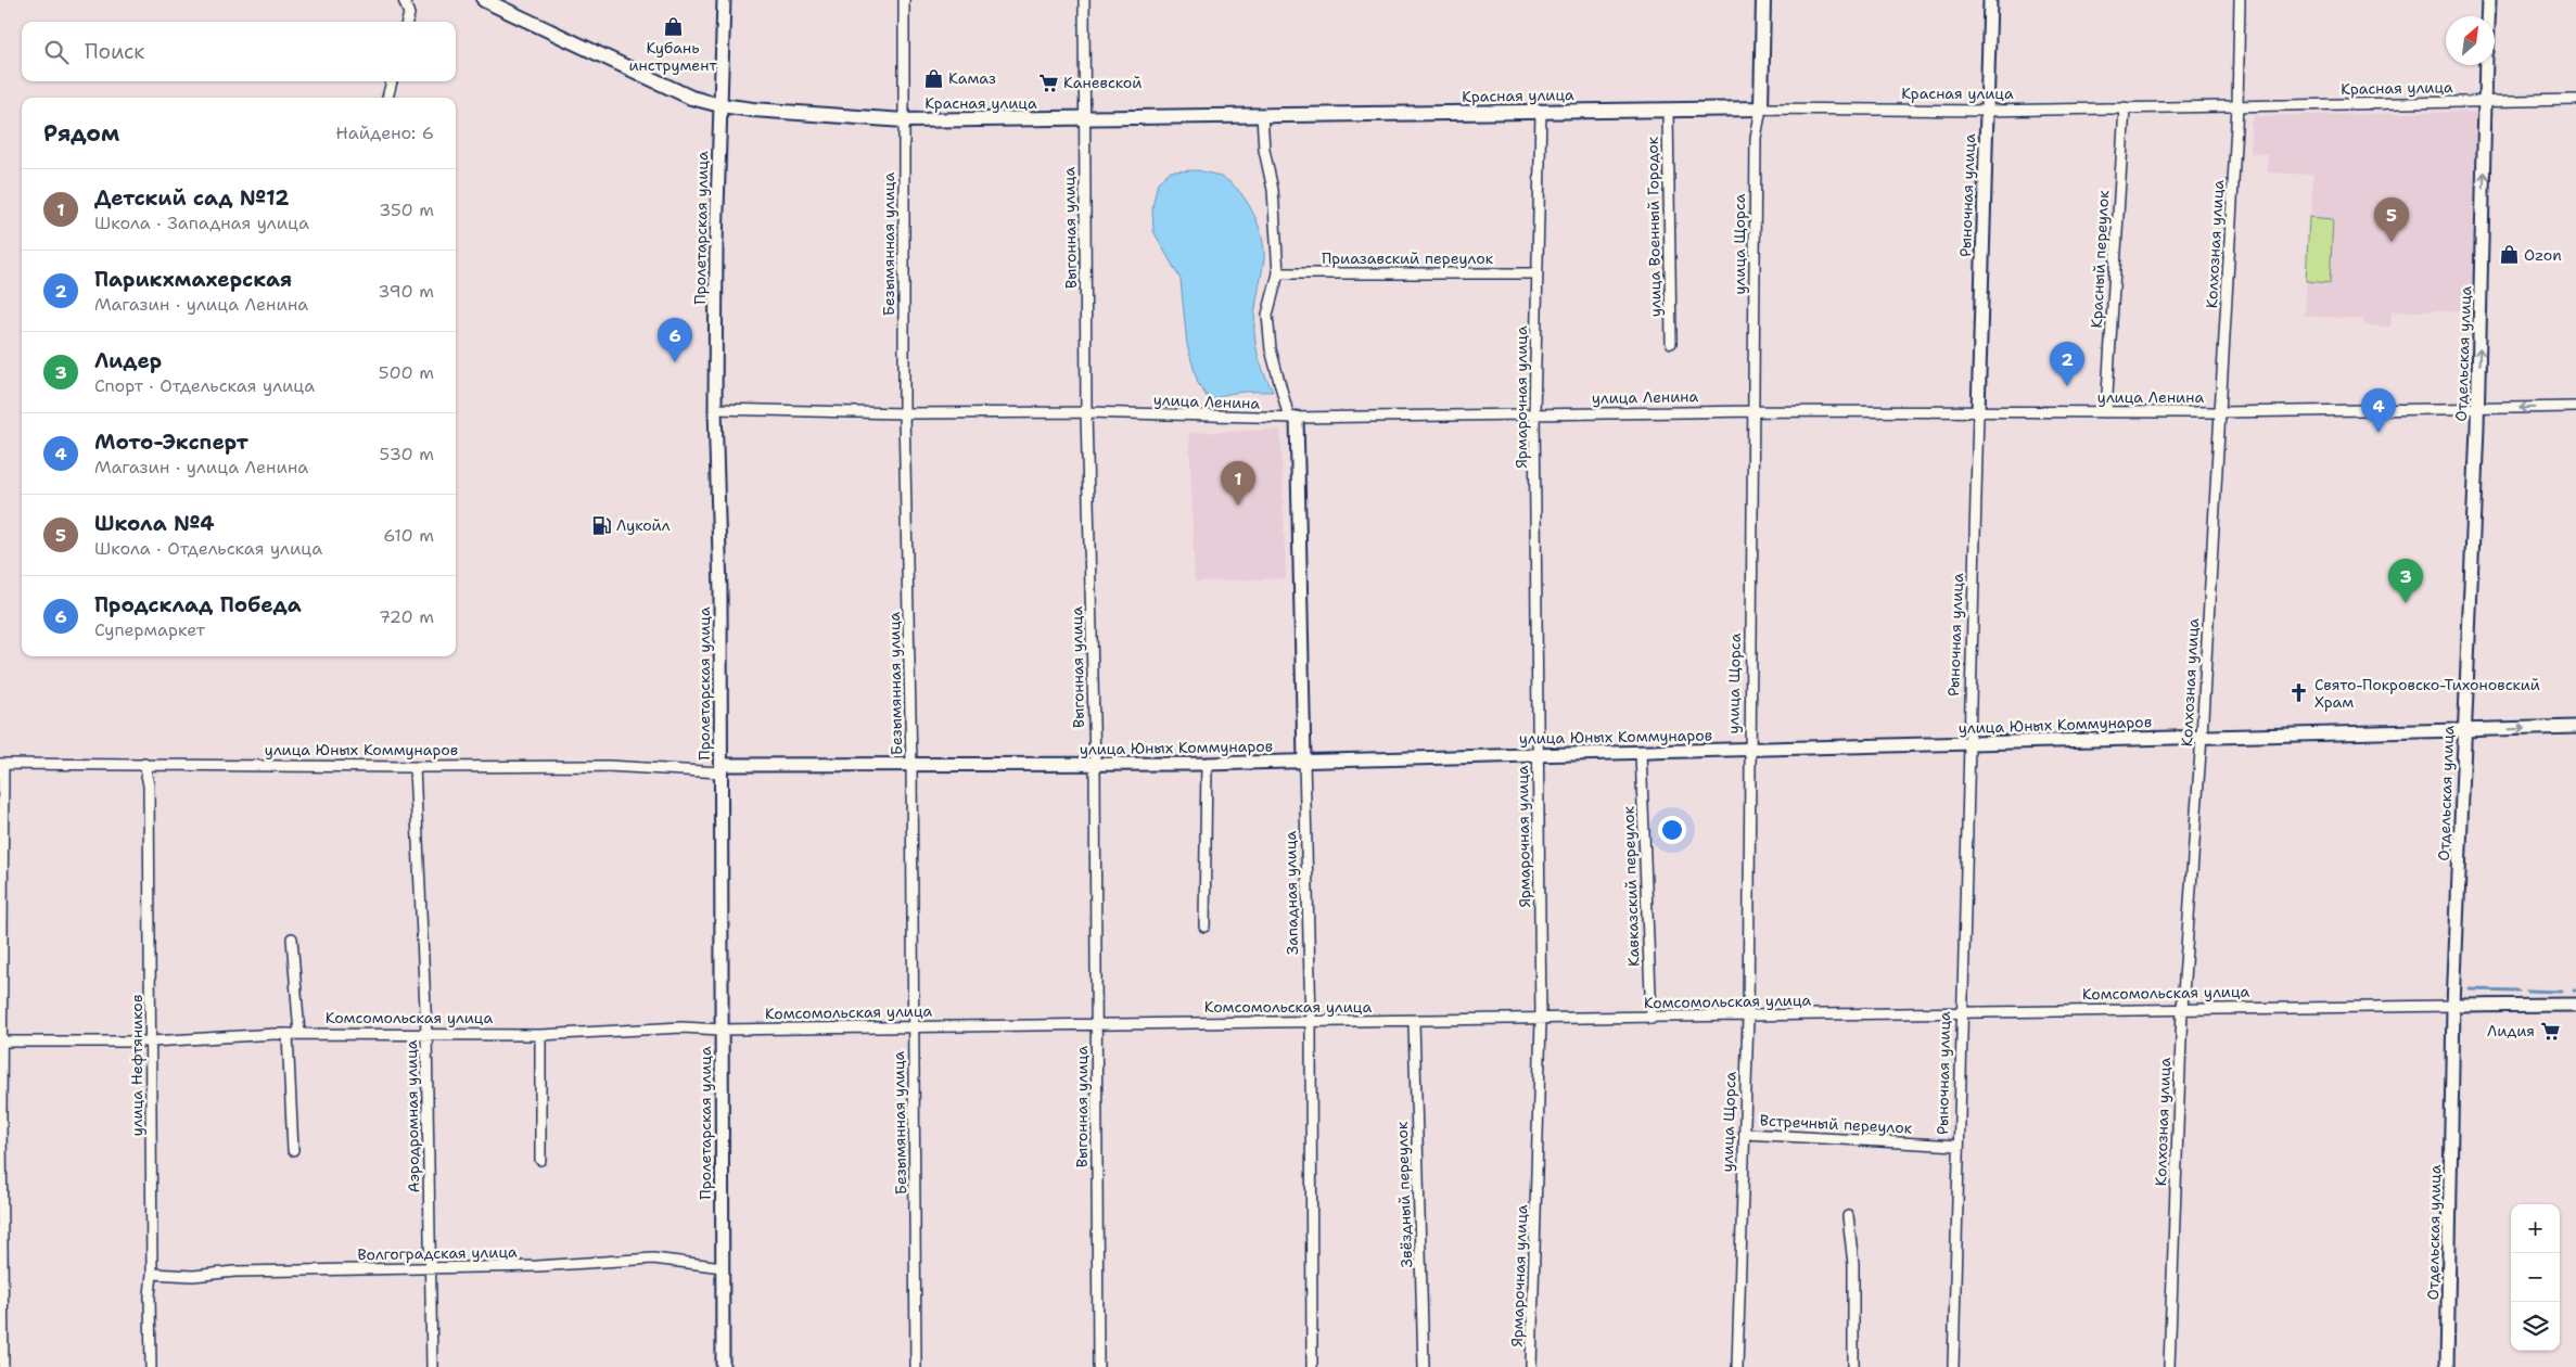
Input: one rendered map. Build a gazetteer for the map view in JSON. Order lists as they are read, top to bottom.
{
  "streets": {
    "main road": ["Красная улица", "улица Щорса"],
    "street": [
      "Рыночная улица",
      "улица Военный Городок",
      "Пролетарская улица",
      "Выгонная улица",
      "Безымянная улица",
      "Колхозная улица",
      "Приазавский переулок",
      "Красный переулок",
      "Отдельская улица",
      "Ярмарочная улица",
      "улица Ленина",
      "улица Юных Коммунаров",
      "Кавказский переулок",
      "Западная улица",
      "Комсомольская улица",
      "улица Нефтяников",
      "Аэродромная улица",
      "Встречный переулок",
      "Звёздный переулок",
      "Волгоградская улица"
    ]
  },
  "crossings": [
    ["Красная улица", "Рыночная улица"],
    ["Красная улица", "улица Военный Городок"],
    ["Красная улица", "Пролетарская улица"],
    ["Красная улица", "Выгонная улица"],
    ["Красная улица", "Безымянная улица"],
    ["Красная улица", "улица Щорса"],
    ["Красная улица", "Колхозная улица"],
    ["Красная улица", "Красный переулок"],
    ["Красная улица", "Отдельская улица"],
    ["Красная улица", "Ярмарочная улица"],
    ["Рыночная улица", "улица Ленина"],
    ["Рыночная улица", "улица Юных Коммунаров"],
    ["Рыночная улица", "Комсомольская улица"],
    ["Рыночная улица", "Встречный переулок"],
    ["Пролетарская улица", "улица Ленина"],
    ["Пролетарская улица", "улица Юных Коммунаров"],
    ["Пролетарская улица", "Комсомольская улица"],
    ["Пролетарская улица", "Волгоградская улица"],
    ["Выгонная улица", "улица Ленина"],
    ["Выгонная улица", "улица Юных Коммунаров"],
    ["Выгонная улица", "Комсомольская улица"],
    ["Безымянная улица", "улица Ленина"],
    ["Безымянная улица", "улица Юных Коммунаров"],
    ["Безымянная улица", "Комсомольская улица"],
    ["улица Щорса", "улица Ленина"],
    ["улица Щорса", "улица Юных Коммунаров"],
    ["улица Щорса", "Комсомольская улица"],
    ["улица Щорса", "Встречный переулок"],
    ["Колхозная улица", "улица Ленина"],
    ["Колхозная улица", "улица Юных Коммунаров"],
    ["Колхозная улица", "Комсомольская улица"],
    ["Приазавский переулок", "Ярмарочная улица"],
    ["Красный переулок", "улица Ленина"],
    ["Отдельская улица", "улица Ленина"],
    ["Отдельская улица", "улица Юных Коммунаров"],
    ["Отдельская улица", "Комсомольская улица"],
    ["Ярмарочная улица", "улица Ленина"],
    ["Ярмарочная улица", "улица Юных Коммунаров"],
    ["Ярмарочная улица", "Комсомольская улица"],
    ["улица Ленина", "Западная улица"],
    ["улица Юных Коммунаров", "Кавказский переулок"],
    ["улица Юных Коммунаров", "Западная улица"],
    ["улица Юных Коммунаров", "улица Нефтяников"],
    ["улица Юных Коммунаров", "Аэродромная улица"],
    ["Кавказский переулок", "Комсомольская улица"],
    ["Западная улица", "Комсомольская улица"],
    ["Комсомольская улица", "улица Нефтяников"],
    ["Комсомольская улица", "Аэродромная улица"],
    ["Комсомольская улица", "Звёздный переулок"],
    ["улица Нефтяников", "Волгоградская улица"],
    ["Аэродромная улица", "Волгоградская улица"]
  ],
  "places": {
    "shop": ["Кубань инструмент", "Камаз", "Ozon"],
    "supermarket": ["Каневской", "Лидия"],
    "fuel station": ["Лукойл"],
    "church": ["Свято-Покровско-Тихоновский Храм"]
  },
  "north": "top right",
  "page": {
    "search": "Поиск",
    "heading": ["Рядом", "Найдено: 6"],
    "list": [
      {
        "mark": "1",
        "name": "Детский сад №12",
        "note": "Школа · Западная улица",
        "value": "350 m"
      },
      {
        "mark": "2",
        "name": "Парикхмахерская",
        "note": "Магазин · улица Ленина",
        "value": "390 m"
      },
      {
        "mark": "3",
        "name": "Лидер",
        "note": "Спорт · Отдельская улица",
        "value": "500 m"
      },
      {
        "mark": "4",
        "name": "Мото-Эксперт",
        "note": "Магазин · улица Ленина",
        "value": "530 m"
      },
      {
        "mark": "5",
        "name": "Школа №4",
        "note": "Школа · Отдельская улица",
        "value": "610 m"
      },
      {
        "mark": "6",
        "name": "Продсклад Победа",
        "note": "Супермаркет",
        "value": "720 m"
      }
    ],
    "pins": [
      "5",
      "6",
      "2",
      "4",
      "1",
      "3"
    ],
    "map_buttons": ["+", "−"]
  }
}
